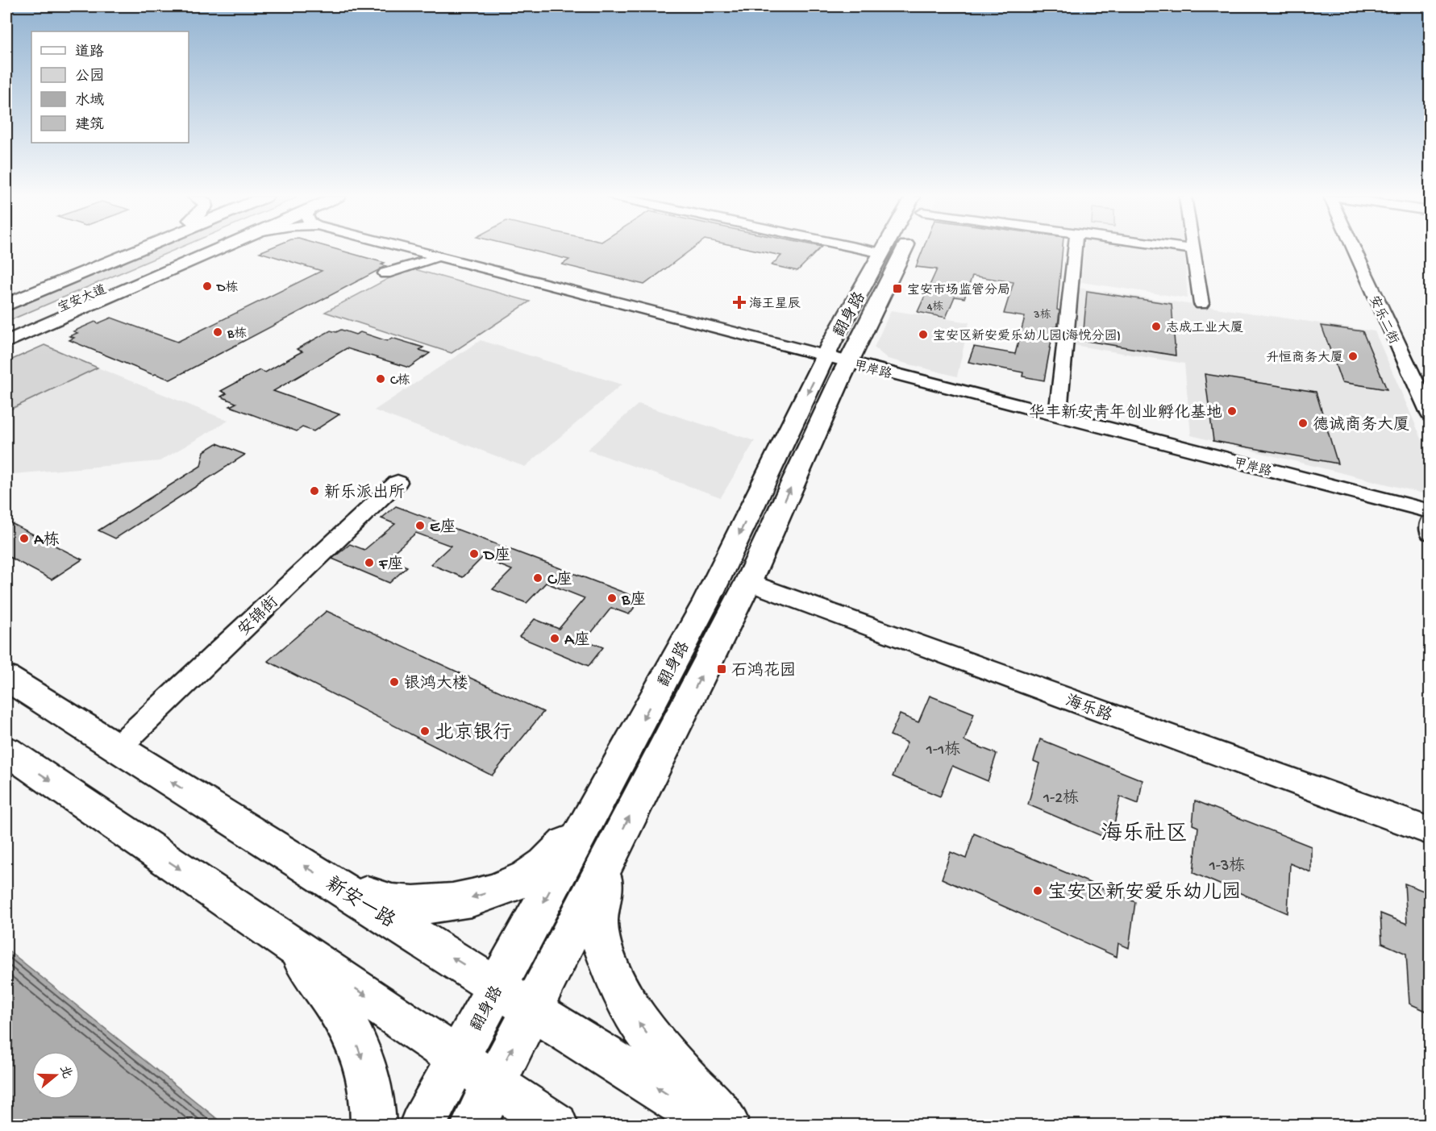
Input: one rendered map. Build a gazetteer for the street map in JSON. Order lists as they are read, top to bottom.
{
  "streets": {
    "main road": ["宝安大道", "翻身路", "新安一路"],
    "street": [
      "安乐二街",
      "甲岸路",
      "安锦街",
      "海乐路"
    ]
  },
  "crossings": [
    ["翻身路", "甲岸路"],
    ["翻身路", "海乐路"],
    ["翻身路", "新安一路"],
    ["安锦街", "新安一路"]
  ],
  "districts": ["海乐社区"],
  "places": {
    "other": [
      "D栋",
      "志成工业大厦",
      "B栋",
      "宝安区新安爱乐幼儿园(海悦分园)",
      "升恒商务大厦",
      "C栋",
      "华丰新安青年创业孵化基地",
      "德诚商务大厦",
      "新乐派出所",
      "E座",
      "A栋",
      "D座",
      "F座",
      "C座",
      "B座",
      "A座",
      "银鸿大楼",
      "北京银行",
      "宝安区新安爱乐幼儿园"
    ],
    "transit": ["宝安市场监管分局", "石鸿花园"],
    "health": ["海王星辰"]
  },
  "house_numbers": [
    "4栋",
    "3栋",
    "1-1栋",
    "1-2栋",
    "1-3栋"
  ],
  "legend": [
    "道路",
    "公园",
    "水域",
    "建筑"
  ],
  "north": "right"
}
